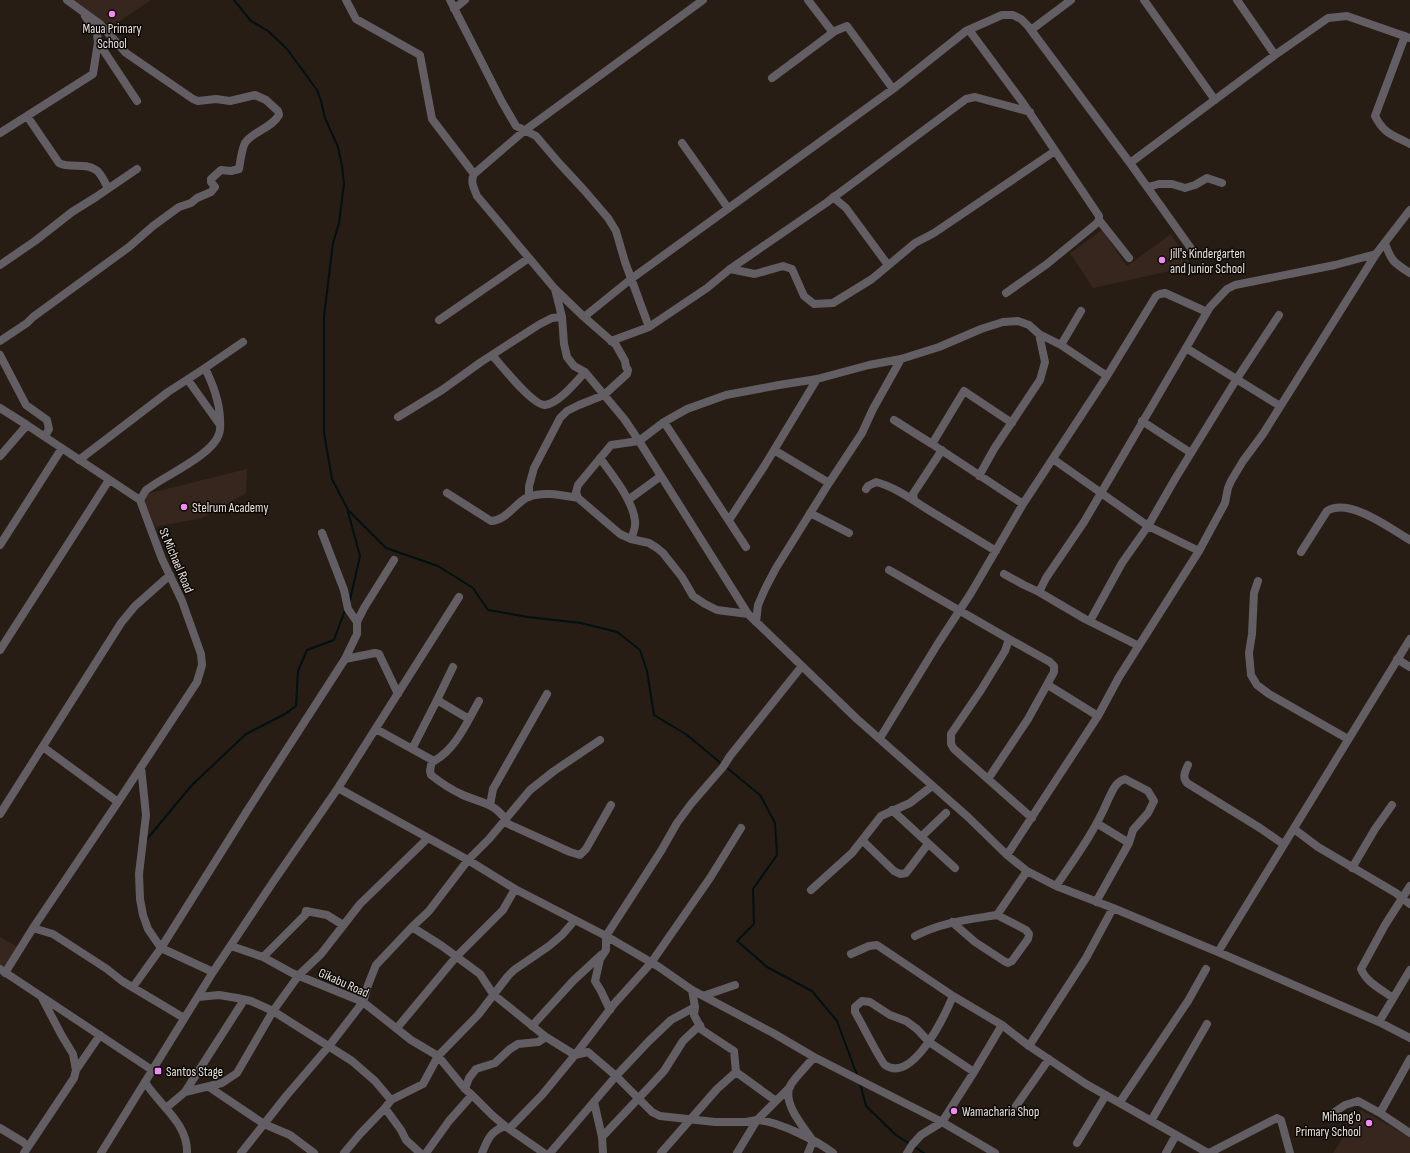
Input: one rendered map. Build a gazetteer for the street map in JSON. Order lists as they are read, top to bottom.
{
  "streets": {
    "street": ["St Michael Road", "Gikabu Road"]
  },
  "places": {
    "other": [
      "Maua Primary School",
      "Jill's Kindergarten and Junior School",
      "Stelrum Academy",
      "Wamacharia Shop",
      "Mihang'o Primary School"
    ],
    "transit": ["Santos Stage"]
  }
}
